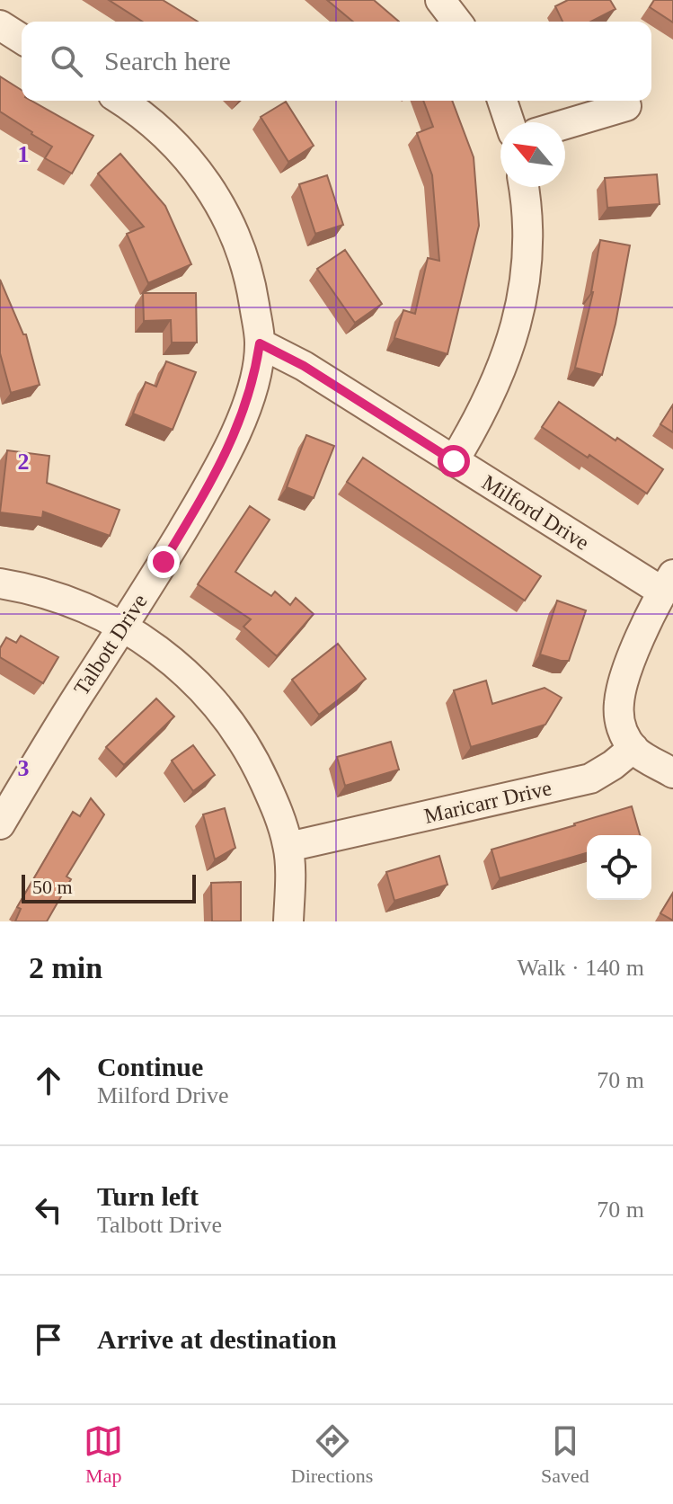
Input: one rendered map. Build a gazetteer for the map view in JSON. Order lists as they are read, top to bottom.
{
  "streets": {
    "street": ["Milford Drive", "Talbott Drive", "Maricarr Drive"]
  },
  "crossings": [
    ["Milford Drive", "Talbott Drive"]
  ],
  "scale_bar": "50 m",
  "north": "top left",
  "page": {
    "search": "Search here",
    "scale": "50 m",
    "heading": ["2 min", "Walk · 140 m"],
    "list": [
      ["Continue", "Milford Drive", "70 m"],
      ["Turn left", "Talbott Drive", "70 m"],
      "Arrive at destination"
    ],
    "nav": ["Map", "Directions", "Saved"]
  },
  "grid": {
    "rows": ["1", "2", "3"]
  }
}
